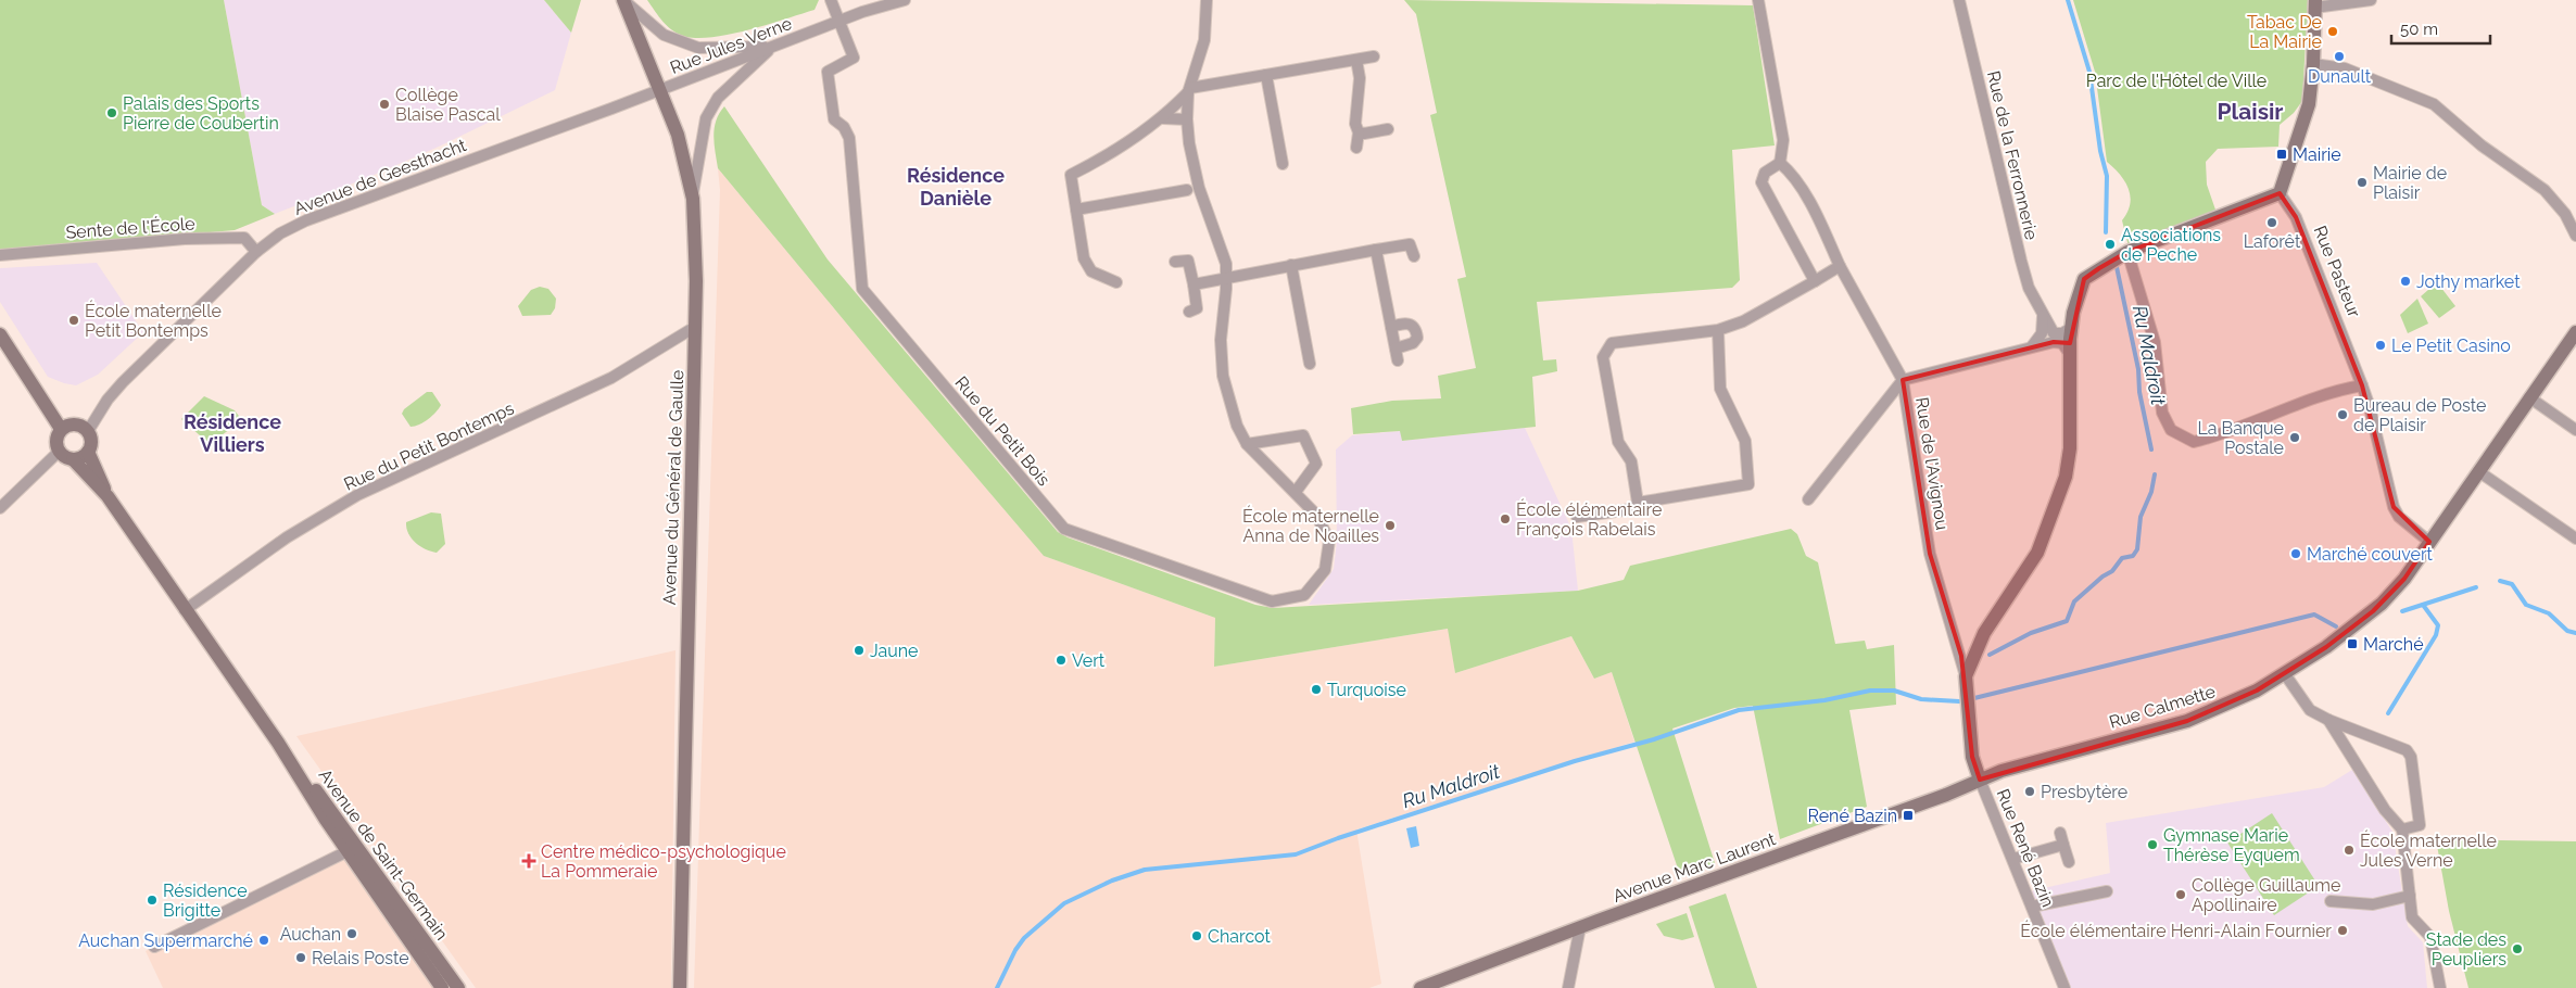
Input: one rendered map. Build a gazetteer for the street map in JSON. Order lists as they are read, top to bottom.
{
  "streets": {
    "street": [
      "Rue Jules Verne",
      "Rue de la Ferronnerie",
      "Avenue de Geesthacht",
      "Sente de l'École",
      "Rue Pasteur",
      "Rue du Petit Bois",
      "Rue du Petit Bontemps",
      "Rue de l'Avignou",
      "Avenue du Général de Gaulle",
      "Rue Calmette",
      "Rue René Bazin",
      "Avenue de Saint-Germain",
      "Avenue Marc Laurent"
    ]
  },
  "crossings": [
    ["Rue Jules Verne", "Avenue de Geesthacht"],
    ["Rue Jules Verne", "Rue du Petit Bois"],
    ["Rue Jules Verne", "Avenue du Général de Gaulle"],
    ["Avenue de Geesthacht", "Sente de l'École"],
    ["Avenue de Geesthacht", "Avenue du Général de Gaulle"],
    ["Avenue de Geesthacht", "Avenue de Saint-Germain"],
    ["Rue Pasteur", "Rue Calmette"],
    ["Rue du Petit Bontemps", "Avenue du Général de Gaulle"],
    ["Rue du Petit Bontemps", "Avenue de Saint-Germain"],
    ["Rue Calmette", "Rue René Bazin"],
    ["Rue Calmette", "Avenue Marc Laurent"],
    ["Rue René Bazin", "Avenue Marc Laurent"]
  ],
  "districts": ["Plaisir", "Résidence Danièle", "Résidence Villiers"],
  "water": ["Ru Maldroit"],
  "parks": ["Parc de l'Hôtel de Ville"],
  "places": {
    "other": [
      "Tabac De La Mairie",
      "Dunault",
      "Collège Blaise Pascal",
      "Palais des Sports Pierre de Coubertin",
      "Mairie de Plaisir",
      "Laforêt",
      "Associations de Peche",
      "Jothy market",
      "École maternelle Petit Bontemps",
      "Le Petit Casino",
      "Bureau de Poste de Plaisir",
      "La Banque Postale",
      "École élémentaire François Rabelais",
      "École maternelle Anna de Noailles",
      "Marché couvert",
      "Jaune",
      "Vert",
      "Turquoise",
      "Presbytère",
      "Gymnase Marie Thérèse Eyquem",
      "École maternelle Jules Verne",
      "Collège Guillaume Apollinaire",
      "Résidence Brigitte",
      "École élémentaire Henri-Alain Fournier",
      "Auchan",
      "Charcot",
      "Auchan Supermarché",
      "Stade des Peupliers",
      "Relais Poste"
    ],
    "transit": ["Mairie", "Marché", "René Bazin"],
    "health": ["Centre médico-psychologique La Pommeraie"]
  },
  "scale_bar": "50 m"
}
